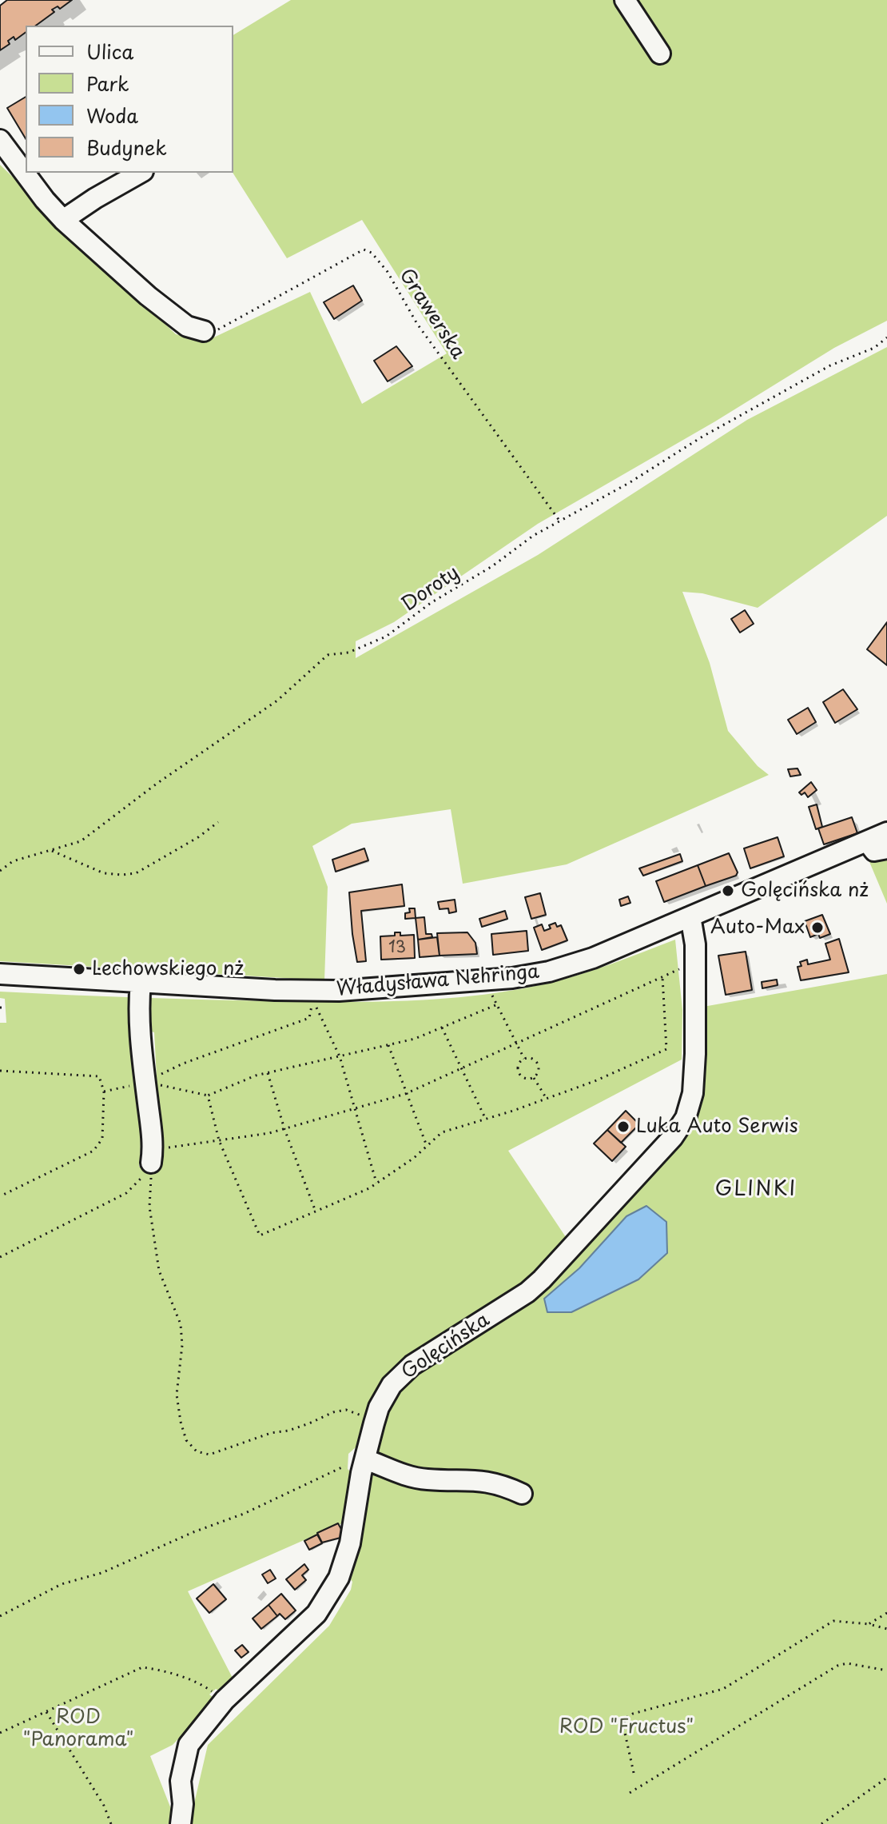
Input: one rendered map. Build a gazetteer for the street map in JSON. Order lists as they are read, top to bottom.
{
  "streets": {
    "street": ["Władysława Nehringa", "Golęcińska"],
    "path": ["Grawerska", "Doroty"]
  },
  "crossings": [
    ["Grawerska", "Doroty"],
    ["Władysława Nehringa", "Golęcińska"]
  ],
  "districts": ["GLINKI"],
  "parks": ["ROD \"Panorama\"", "ROD \"Fructus\""],
  "places": [
    "Golęcińska nż",
    "Auto-Max",
    "Lechowskiego nż",
    "Luka Auto Serwis"
  ],
  "house_numbers": ["13"],
  "legend": [
    "Ulica",
    "Park",
    "Woda",
    "Budynek"
  ]
}
